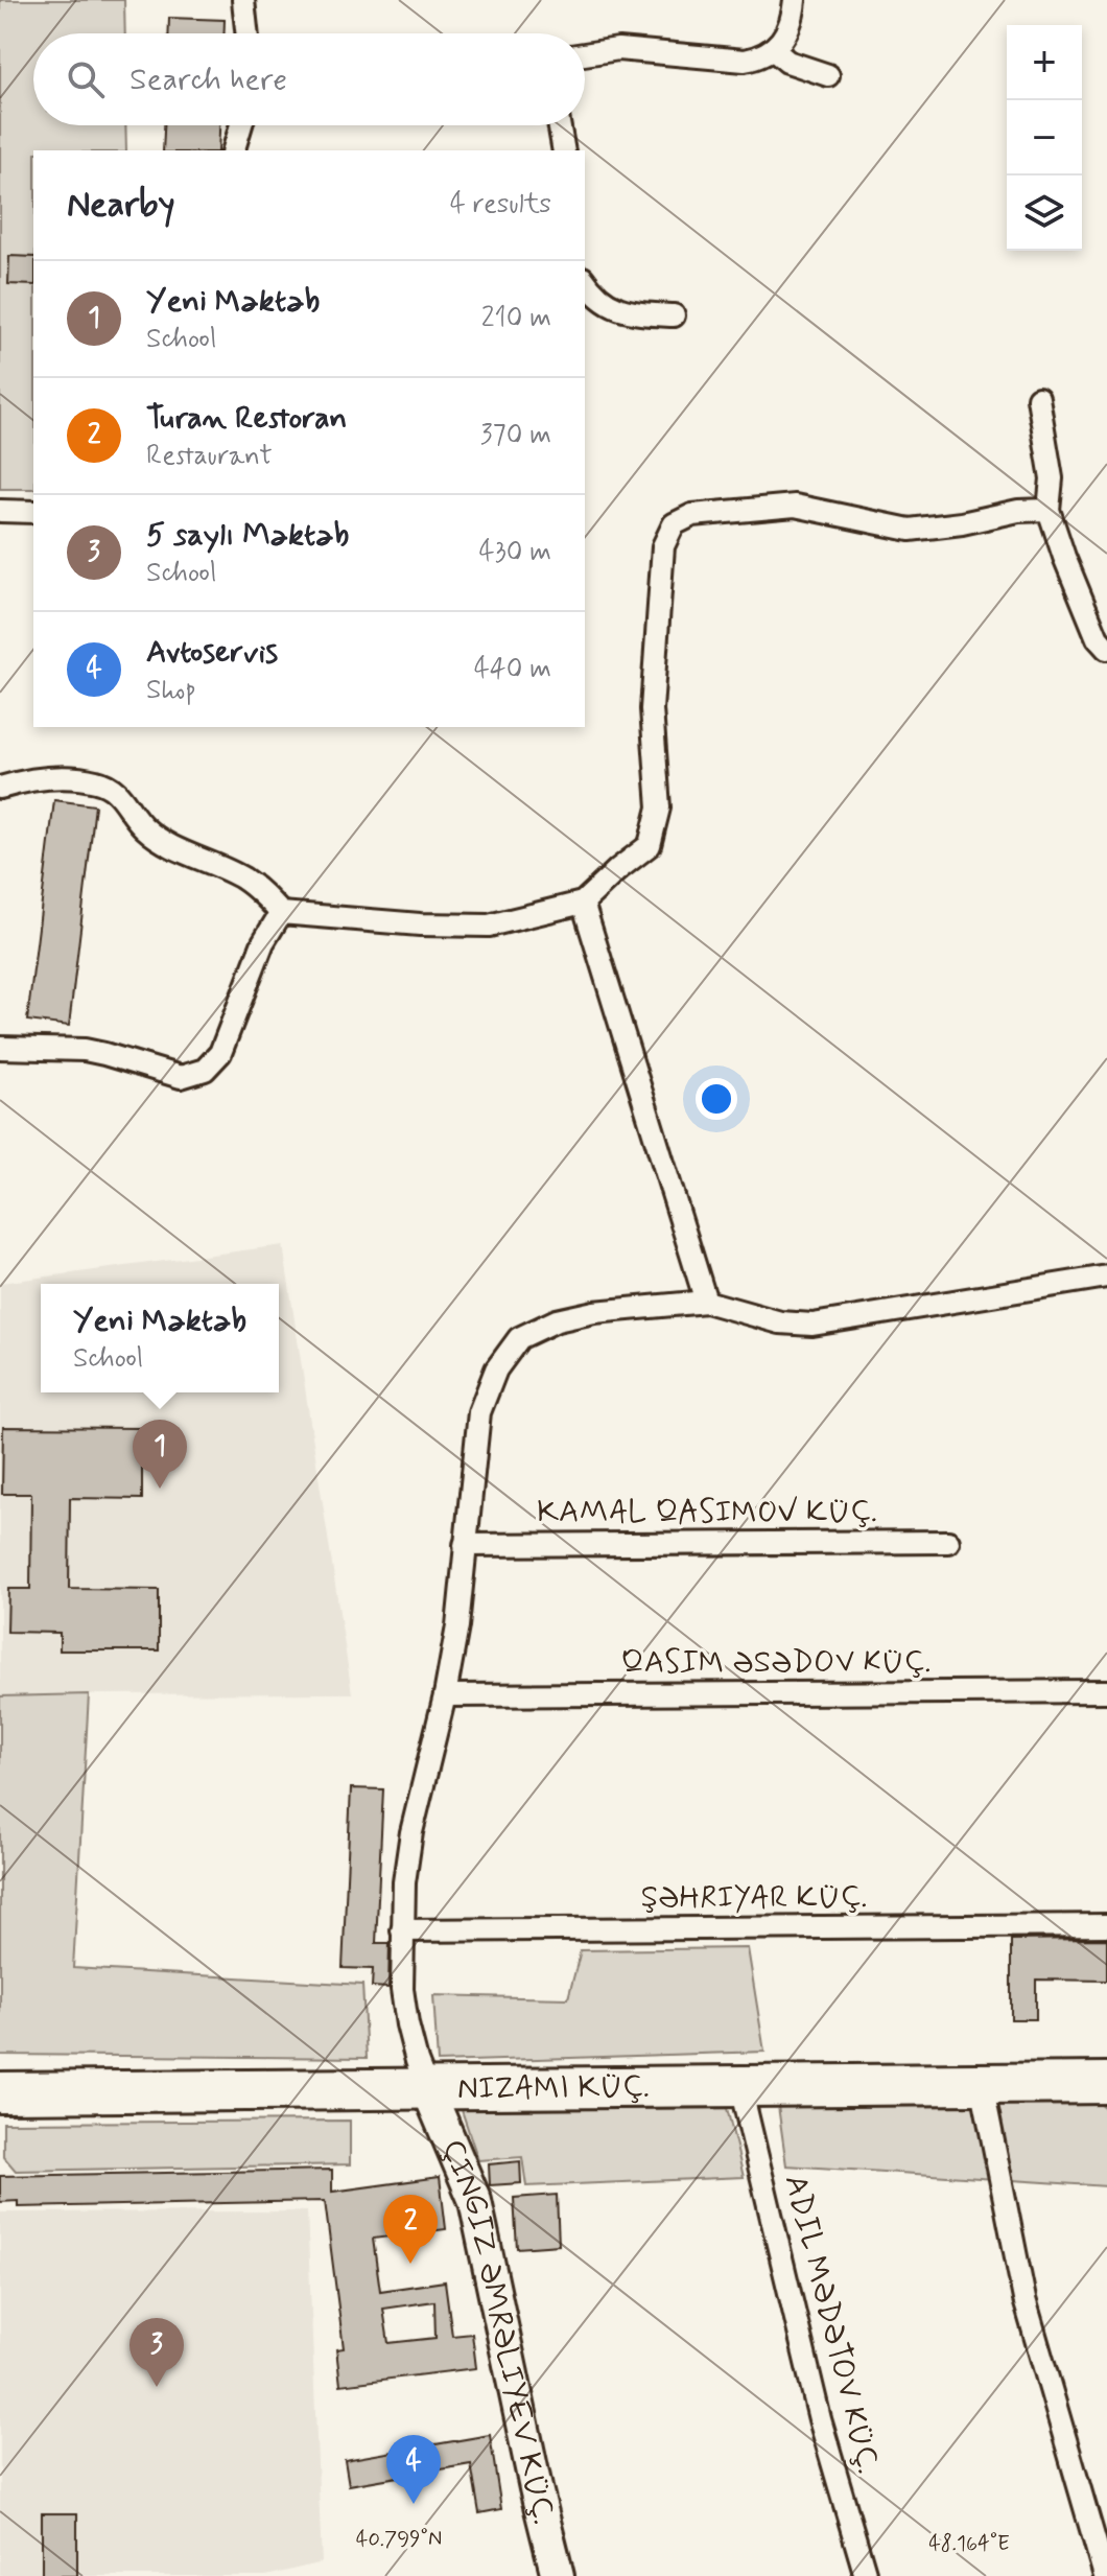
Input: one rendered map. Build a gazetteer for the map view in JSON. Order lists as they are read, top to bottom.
{
  "streets": {
    "highway": ["NIZAMI KÜÇ."],
    "street": ["ŞƏHRIYAR KÜÇ.", "ADIL MƏDƏTOV KÜÇ.", "ÇINGIZ ƏMRƏLIYEV KÜÇ."]
  },
  "crossings": [
    ["NIZAMI KÜÇ.", "ADIL MƏDƏTOV KÜÇ."],
    ["NIZAMI KÜÇ.", "ÇINGIZ ƏMRƏLIYEV KÜÇ."]
  ],
  "page": {
    "map_buttons": ["+", "−"],
    "search": "Search here",
    "heading": ["Nearby", "4 results"],
    "list": [
      {
        "mark": "1",
        "name": "Yeni Məktəb",
        "note": "School",
        "value": "210 m"
      },
      {
        "mark": "2",
        "name": "Turan Restoran",
        "note": "Restaurant",
        "value": "370 m"
      },
      {
        "mark": "3",
        "name": "5 saylı Məktəb",
        "note": "School",
        "value": "430 m"
      },
      {
        "mark": "4",
        "name": "Avtoservis",
        "note": "Shop",
        "value": "440 m"
      }
    ],
    "popup": ["Yeni Məktəb", "School"],
    "pins": [
      "1",
      "2",
      "3",
      "4"
    ]
  },
  "coordinates": ["40.799°N", "48.164°E"]
}
